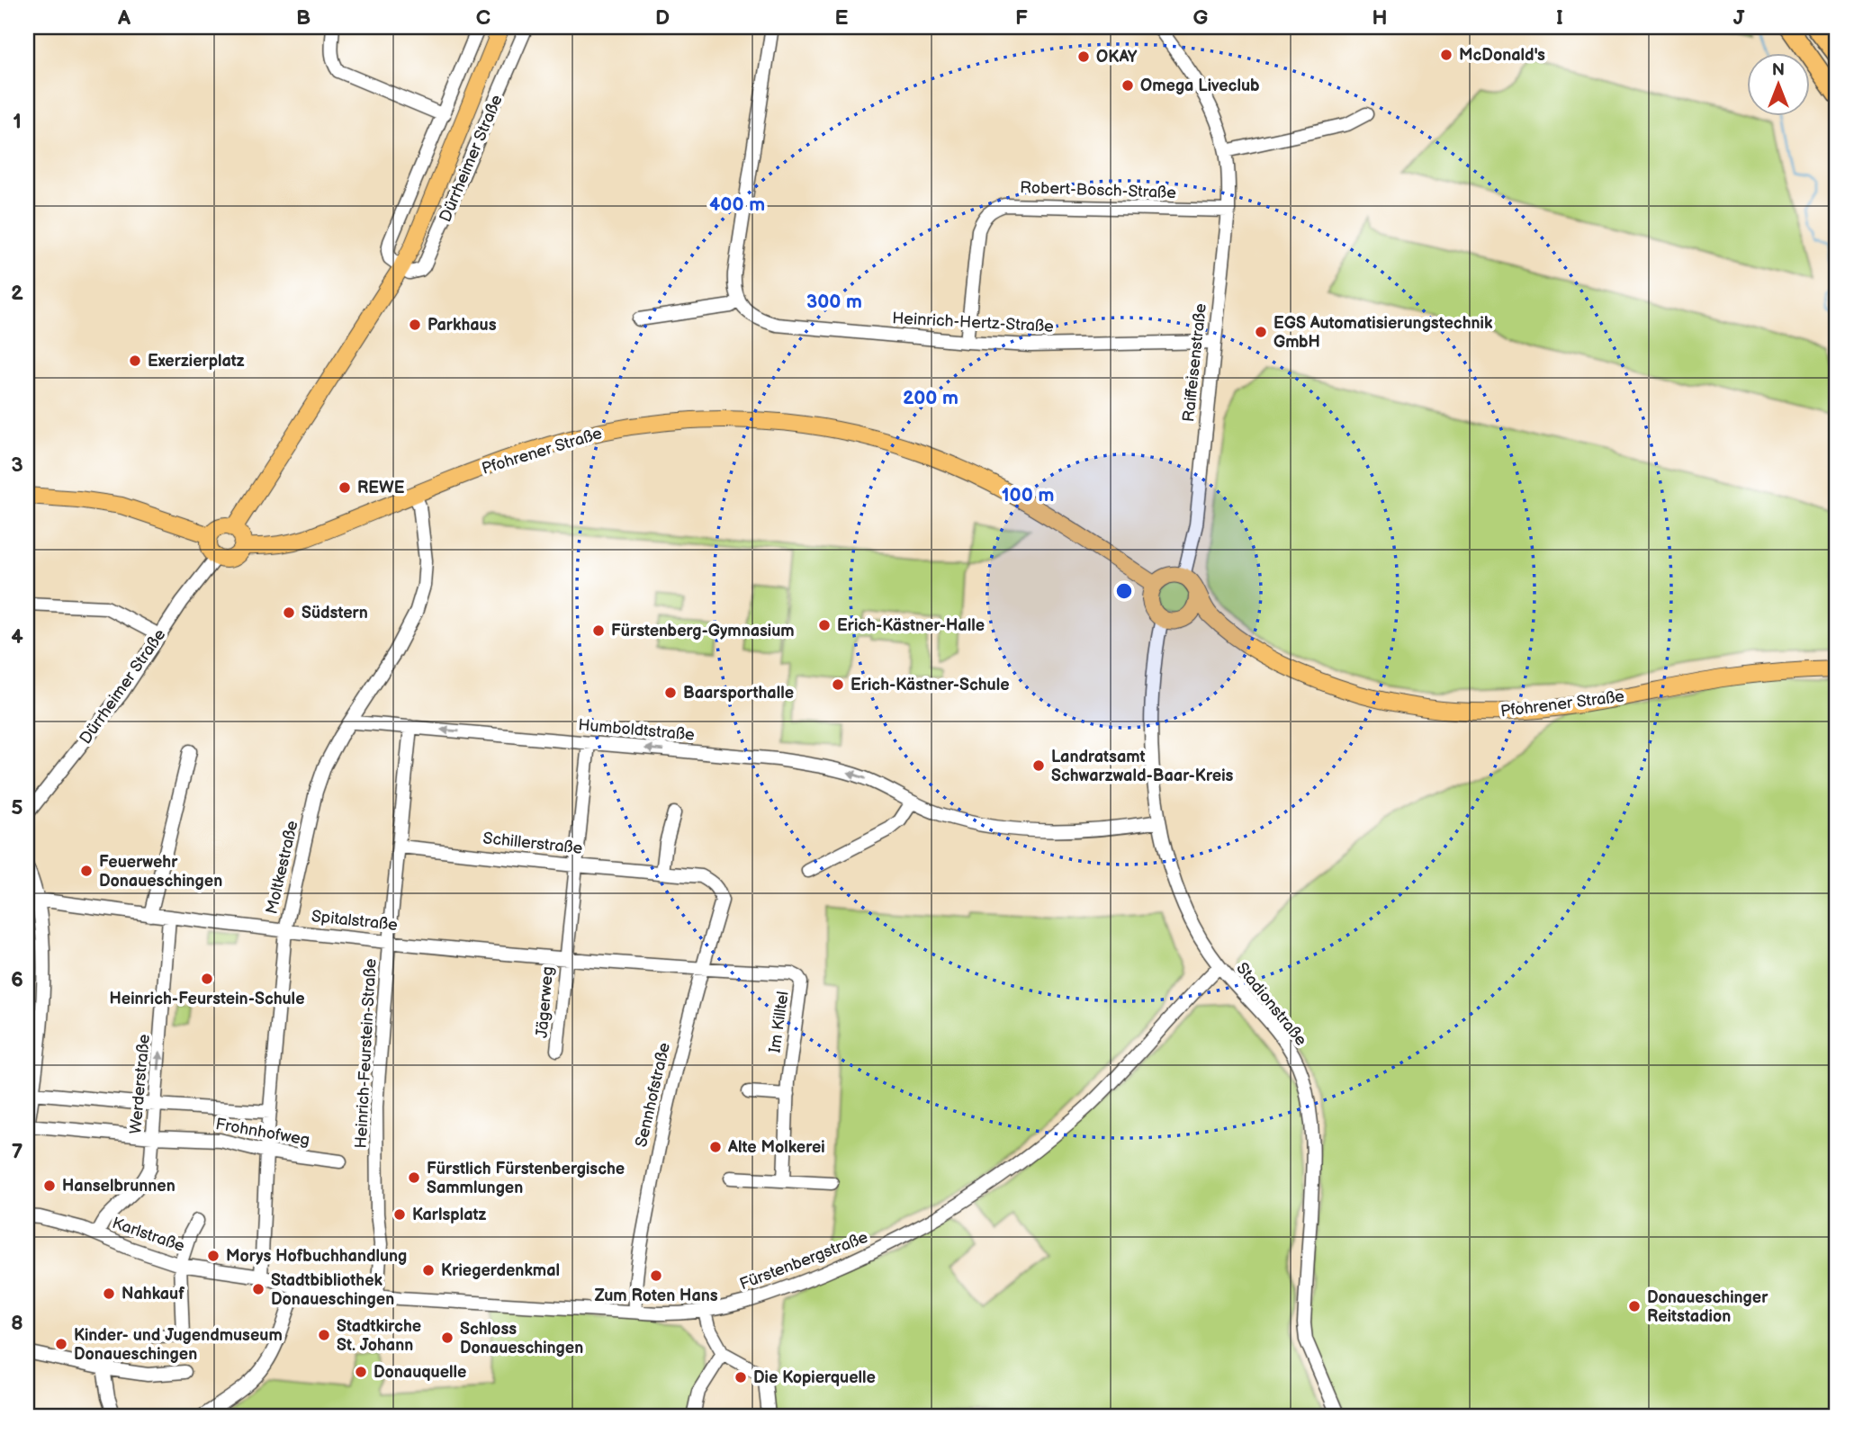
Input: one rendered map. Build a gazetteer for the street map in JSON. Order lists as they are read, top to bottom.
{
  "streets": {
    "main road": ["Dürrheimer Straße", "Pfohrener Straße"],
    "street": [
      "Robert-Bosch-Straße",
      "Heinrich-Hertz-Straße",
      "Raiffeisenstraße",
      "Humboldtstraße",
      "Schillerstraße",
      "Moltkestraße",
      "Spitalstraße",
      "Jägerweg",
      "Stadionstraße",
      "Im Killtel",
      "Heinrich-Feurstein-Straße",
      "Werderstraße",
      "Sennhofstraße",
      "Frohnhofweg",
      "Karlstraße",
      "Fürstenbergstraße"
    ]
  },
  "crossings": [
    ["Dürrheimer Straße", "Pfohrener Straße"],
    ["Robert-Bosch-Straße", "Heinrich-Hertz-Straße"],
    ["Robert-Bosch-Straße", "Raiffeisenstraße"],
    ["Heinrich-Hertz-Straße", "Raiffeisenstraße"],
    ["Raiffeisenstraße", "Pfohrener Straße"],
    ["Raiffeisenstraße", "Stadionstraße"],
    ["Pfohrener Straße", "Moltkestraße"],
    ["Pfohrener Straße", "Stadionstraße"],
    ["Humboldtstraße", "Moltkestraße"],
    ["Humboldtstraße", "Jägerweg"],
    ["Humboldtstraße", "Stadionstraße"],
    ["Humboldtstraße", "Heinrich-Feurstein-Straße"],
    ["Schillerstraße", "Jägerweg"],
    ["Schillerstraße", "Heinrich-Feurstein-Straße"],
    ["Schillerstraße", "Sennhofstraße"],
    ["Moltkestraße", "Spitalstraße"],
    ["Moltkestraße", "Frohnhofweg"],
    ["Moltkestraße", "Karlstraße"],
    ["Spitalstraße", "Jägerweg"],
    ["Spitalstraße", "Im Killtel"],
    ["Spitalstraße", "Heinrich-Feurstein-Straße"],
    ["Spitalstraße", "Werderstraße"],
    ["Spitalstraße", "Sennhofstraße"],
    ["Stadionstraße", "Fürstenbergstraße"],
    ["Im Killtel", "Sennhofstraße"],
    ["Heinrich-Feurstein-Straße", "Fürstenbergstraße"],
    ["Werderstraße", "Frohnhofweg"],
    ["Werderstraße", "Karlstraße"],
    ["Sennhofstraße", "Fürstenbergstraße"],
    ["Karlstraße", "Fürstenbergstraße"]
  ],
  "one_way": ["Humboldtstraße", "Werderstraße"],
  "places": [
    "McDonald's",
    "OKAY",
    "Omega Liveclub",
    "Parkhaus",
    "EGS Automatisierungstechnik GmbH",
    "Exerzierplatz",
    "REWE",
    "Südstern",
    "Erich-Kästner-Halle",
    "Fürstenberg-Gymnasium",
    "Erich-Kästner-Schule",
    "Baarsporthalle",
    "Landratsamt Schwarzwald-Baar-Kreis",
    "Feuerwehr Donaueschingen",
    "Heinrich-Feurstein-Schule",
    "Alte Molkerei",
    "Fürstlich Fürstenbergische Sammlungen",
    "Hanselbrunnen",
    "Karlsplatz",
    "Morys Hofbuchhandlung",
    "Kriegerdenkmal",
    "Zum Roten Hans",
    "Stadtbibliothek Donaueschingen",
    "Nahkauf",
    "Donaueschinger Reitstadion",
    "Stadtkirche St. Johann",
    "Schloss Donaueschingen",
    "Kinder- und Jugendmuseum Donaueschingen",
    "Donauquelle",
    "Die Kopierquelle"
  ],
  "north": "top",
  "grid": {
    "columns": [
      "A",
      "B",
      "C",
      "D",
      "E",
      "F",
      "G",
      "H",
      "I",
      "J"
    ],
    "rows": [
      "1",
      "2",
      "3",
      "4",
      "5",
      "6",
      "7",
      "8"
    ]
  },
  "rings": [
    "400 m",
    "300 m",
    "200 m",
    "100 m"
  ]
}
